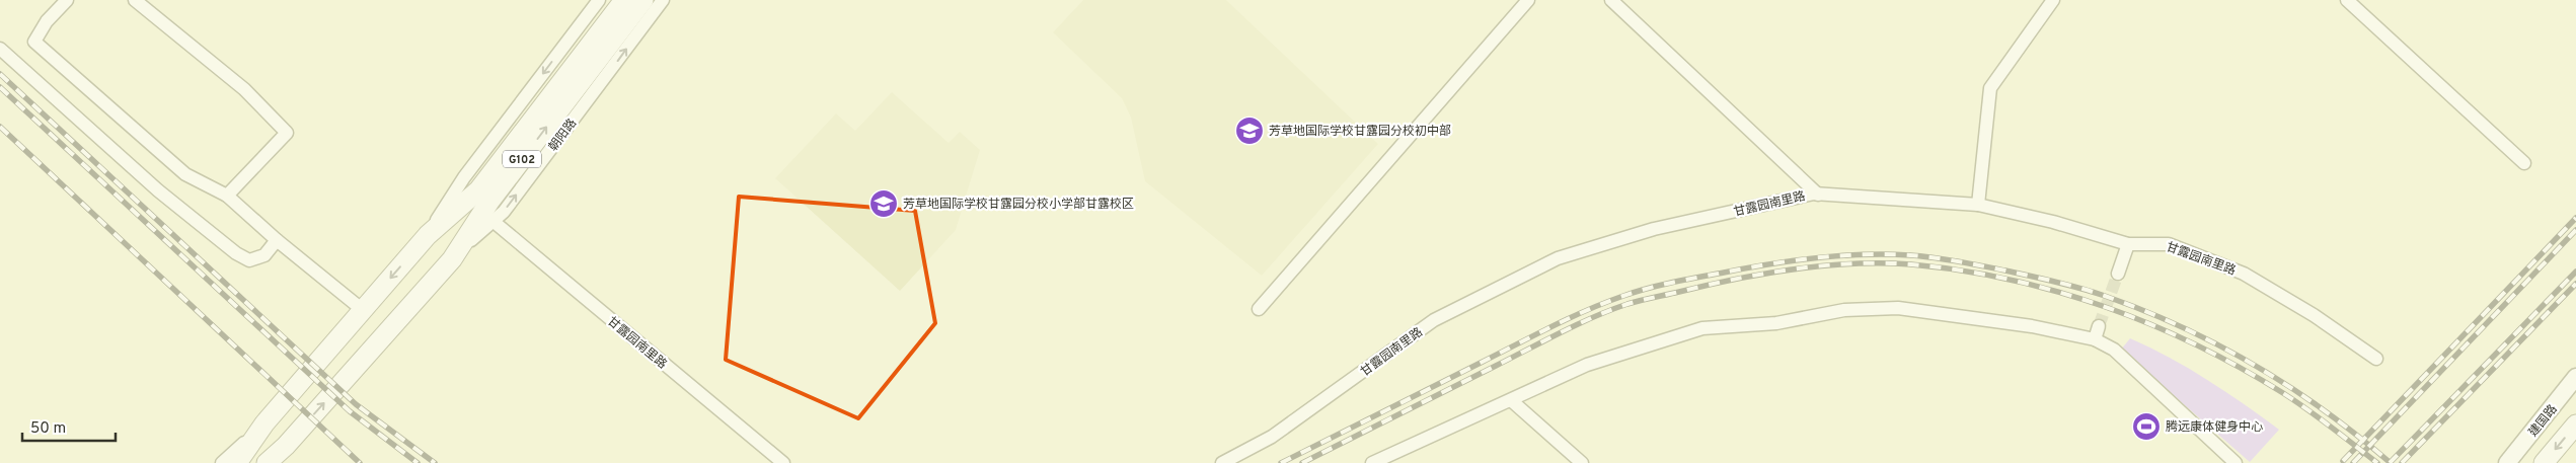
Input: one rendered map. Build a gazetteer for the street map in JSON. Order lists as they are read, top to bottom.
{
  "streets": {
    "highway": ["朝阳路", "G102"],
    "main road": ["建国路"],
    "street": ["甘露园南里路"]
  },
  "crossings": [
    ["朝阳路", "甘露园南里路"]
  ],
  "places": {
    "school or university": ["芳草地国际学校甘露园分校初中部", "芳草地国际学校甘露园分校小学部甘露校区"],
    "sports": ["腾远康体健身中心"]
  },
  "scale_bar": "50 m"
}
